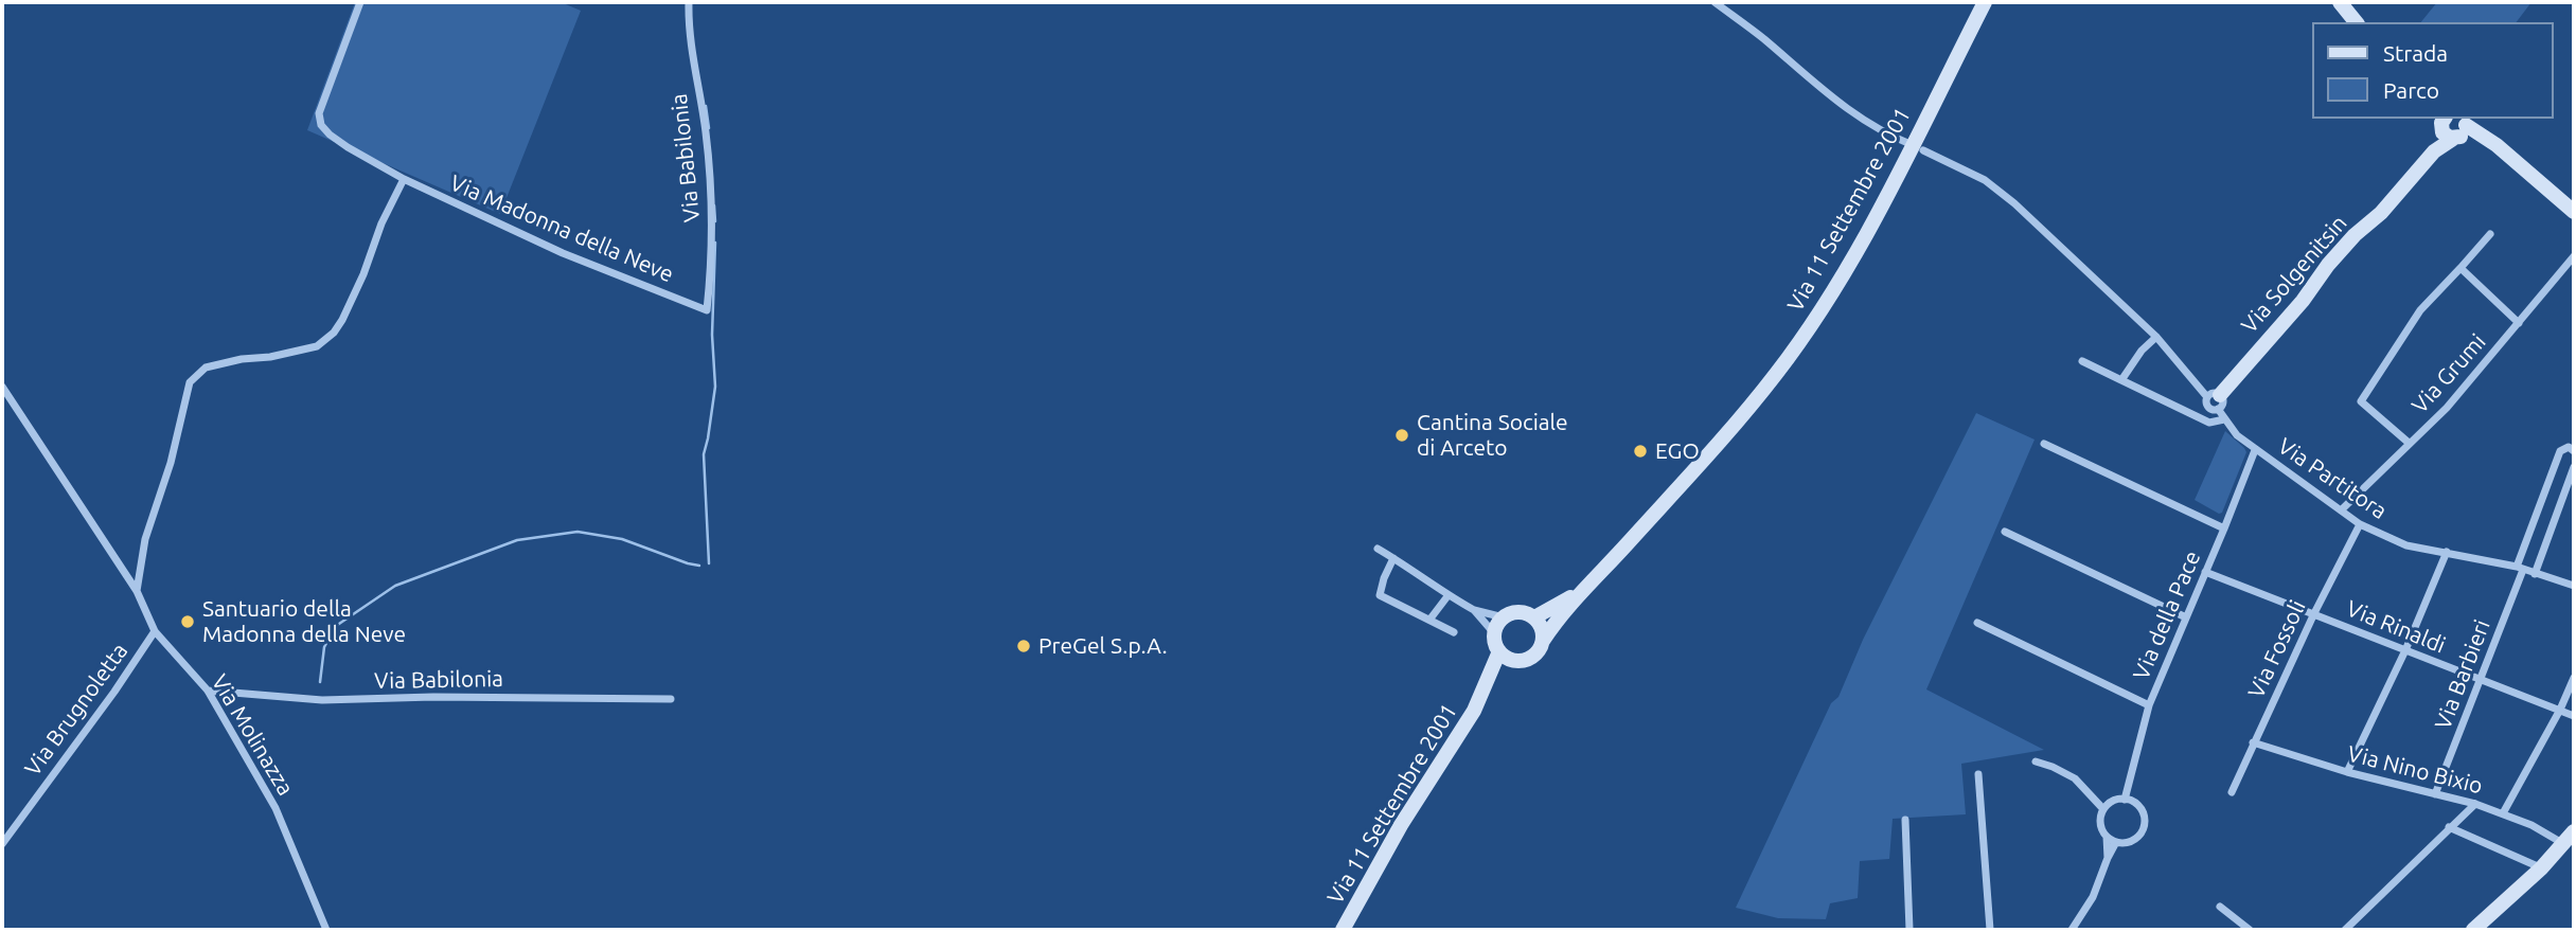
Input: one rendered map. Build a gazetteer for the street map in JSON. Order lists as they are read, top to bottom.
{
  "streets": {
    "main road": ["Via 11 Settembre 2001", "Via Solgenitsin"],
    "street": [
      "Via Babilonia",
      "Via Madonna della Neve",
      "Via Grumi",
      "Via Partitora",
      "Via della Pace",
      "Via Rinaldi",
      "Via Fossoli",
      "Via Barbieri",
      "Via Brugnoletta",
      "Via Molinazza",
      "Via Nino Bixio"
    ]
  },
  "crossings": [
    ["Via Babilonia", "Via Madonna della Neve"],
    ["Via Babilonia", "Via Molinazza"],
    ["Via 11 Settembre 2001", "Via Partitora"],
    ["Via Solgenitsin", "Via Partitora"],
    ["Via Grumi", "Via Partitora"],
    ["Via Partitora", "Via della Pace"],
    ["Via Partitora", "Via Fossoli"],
    ["Via Partitora", "Via Barbieri"],
    ["Via della Pace", "Via Rinaldi"],
    ["Via Rinaldi", "Via Fossoli"],
    ["Via Rinaldi", "Via Barbieri"],
    ["Via Fossoli", "Via Nino Bixio"],
    ["Via Barbieri", "Via Nino Bixio"],
    ["Via Brugnoletta", "Via Molinazza"]
  ],
  "places": [
    "Cantina Sociale di Arceto",
    "EGO",
    "Santuario della Madonna della Neve",
    "PreGel S.p.A."
  ],
  "legend": ["Strada", "Parco"]
}
